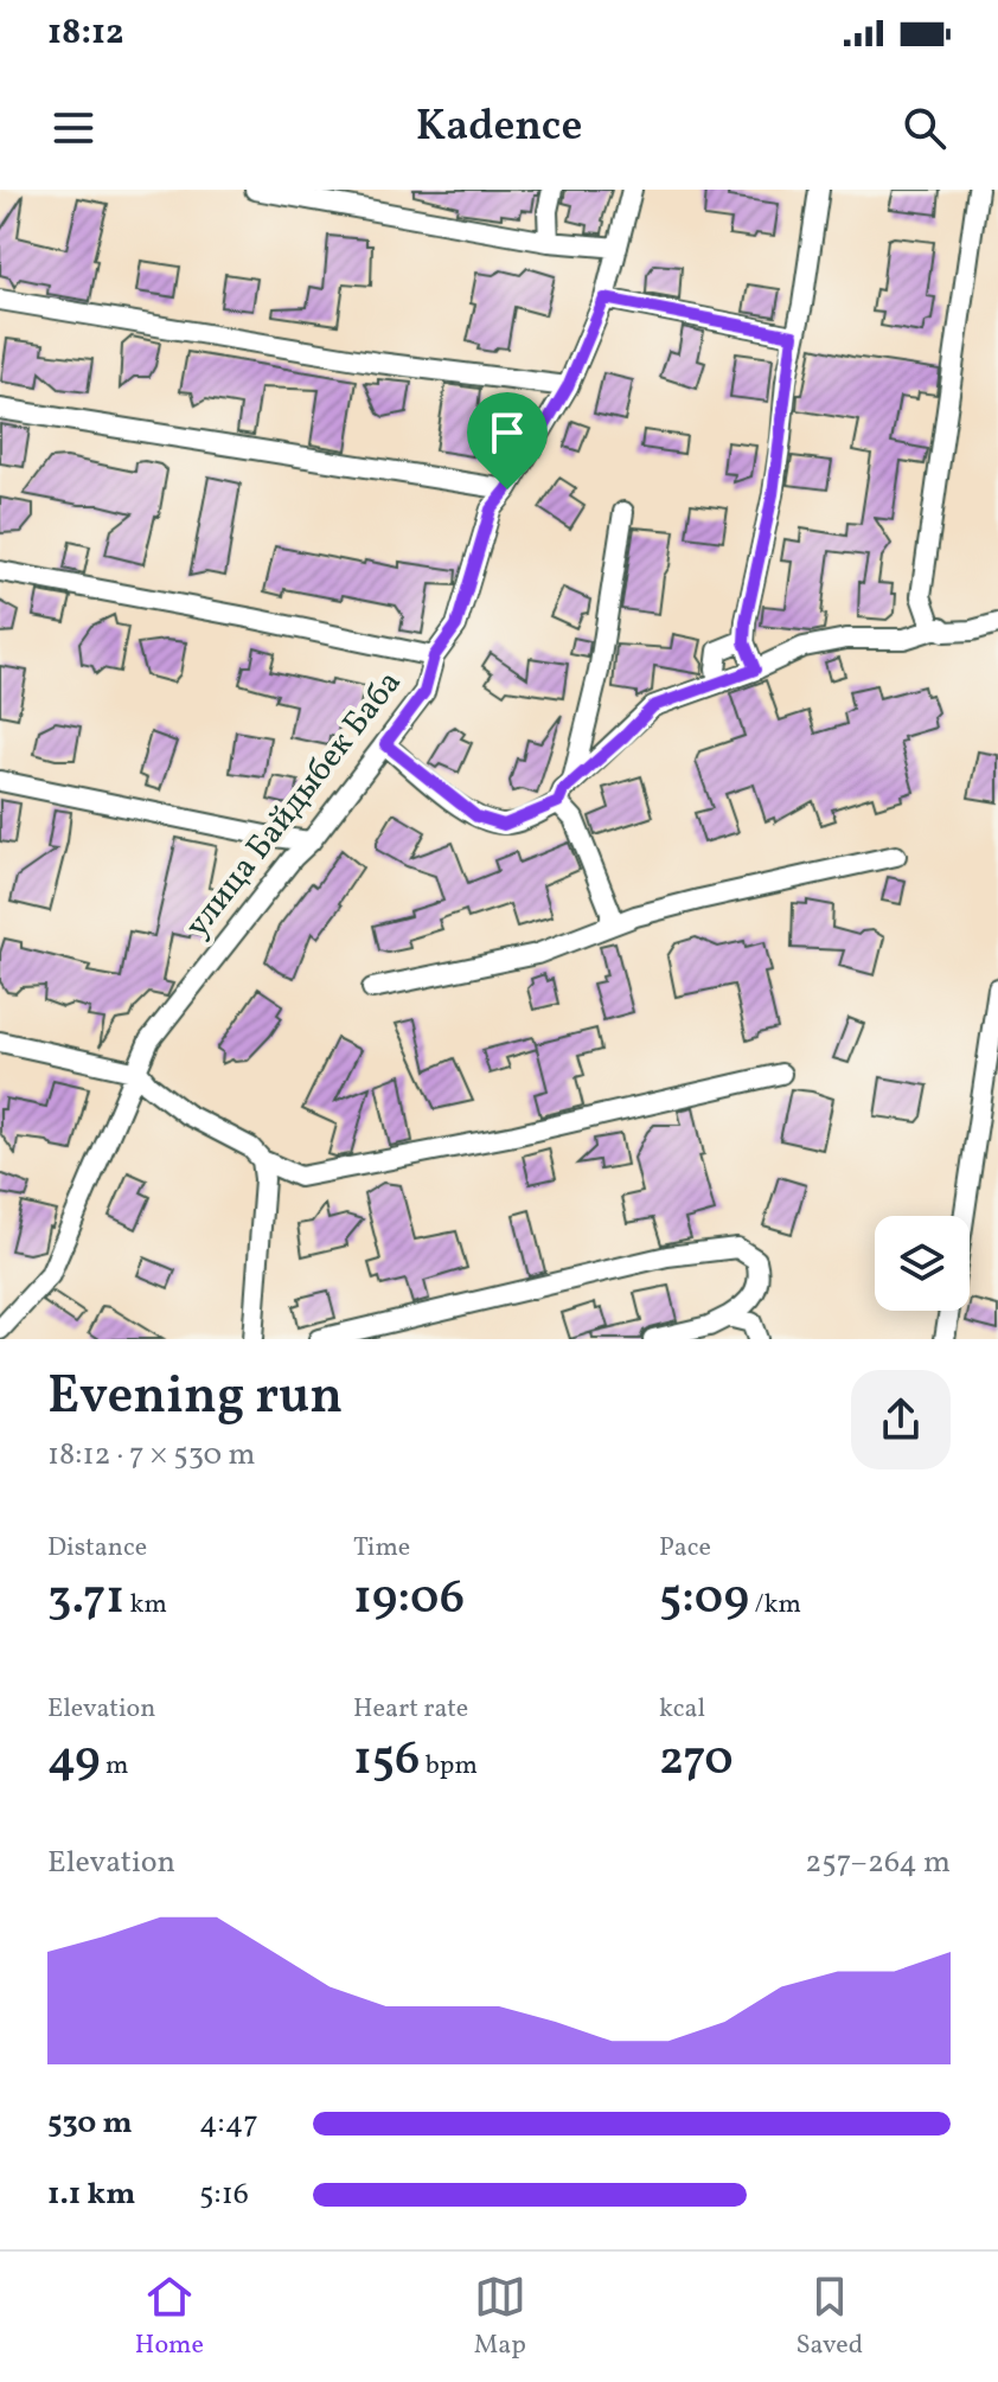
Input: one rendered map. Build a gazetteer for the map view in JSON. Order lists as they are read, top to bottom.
{
  "streets": {
    "street": ["улица Байдыбек Баба"]
  },
  "page": {
    "status": "18:12",
    "header": "Kadence",
    "heading": ["Evening run", "18:12 · 7 × 530 m"],
    "stats": [
      ["Distance", "3.71 km"],
      ["Time", "19:06"],
      ["Pace", "5:09 /km"],
      ["Elevation", "49 m"],
      ["Heart rate", "156 bpm"],
      ["kcal", "270"]
    ],
    "chart": ["Elevation", "257–264 m"],
    "list": [
      {
        "name": "530 m",
        "note": "4:47"
      },
      {
        "name": "1.1 km",
        "note": "5:16"
      }
    ],
    "tabs": ["Home", "Map", "Saved"]
  }
}
